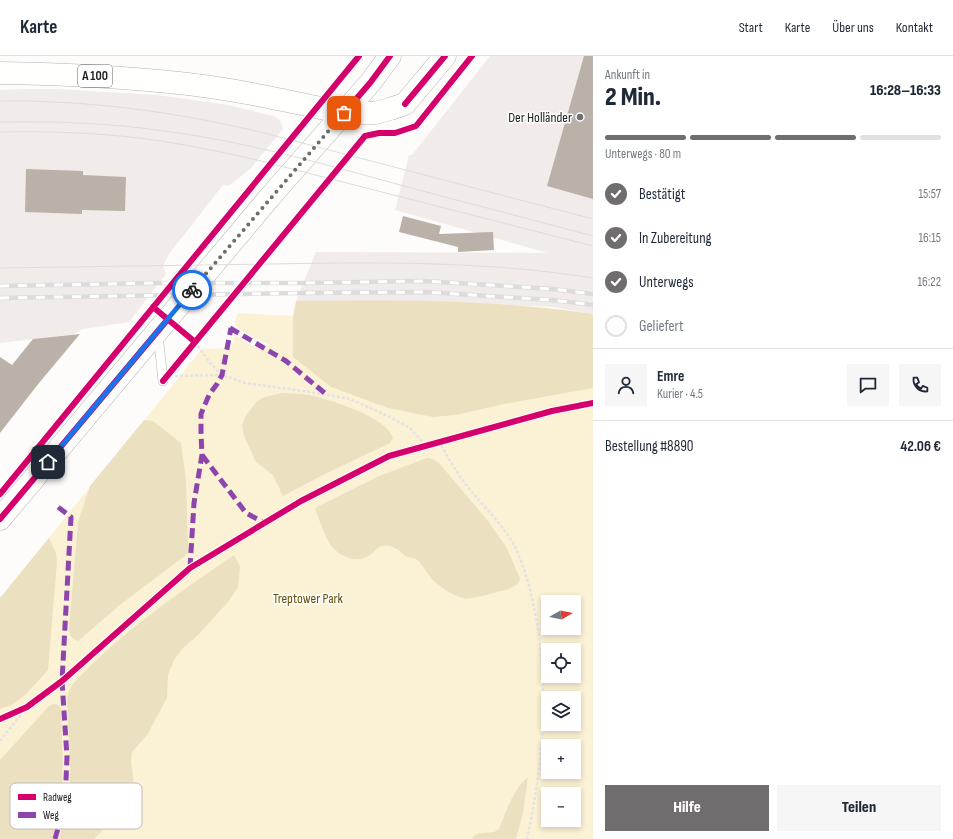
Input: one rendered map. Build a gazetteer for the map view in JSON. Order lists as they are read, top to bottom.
{
  "streets": {
    "main road": ["A 100"]
  },
  "parks": ["Treptower Park"],
  "places": ["Der Holländer"],
  "legend": ["Radweg", "Weg"],
  "north": "right",
  "page": {
    "header": "Karte",
    "nav": [
      "Start",
      "Karte",
      "Über uns",
      "Kontakt"
    ],
    "heading": ["2 Min.", "Ankunft in", "16:28–16:33"],
    "panel": [
      "Emre",
      "Kurier · 4.5",
      "Bestellung #8890",
      "42.06 €"
    ],
    "bar": "Unterwegs · 80 m",
    "list": [
      ["Bestätigt", "15:57"],
      ["In Zubereitung", "16:15"],
      ["Unterwegs", "16:22"],
      "Geliefert"
    ],
    "map_buttons": ["+", "−"],
    "buttons": ["Hilfe", "Teilen"]
  }
}
